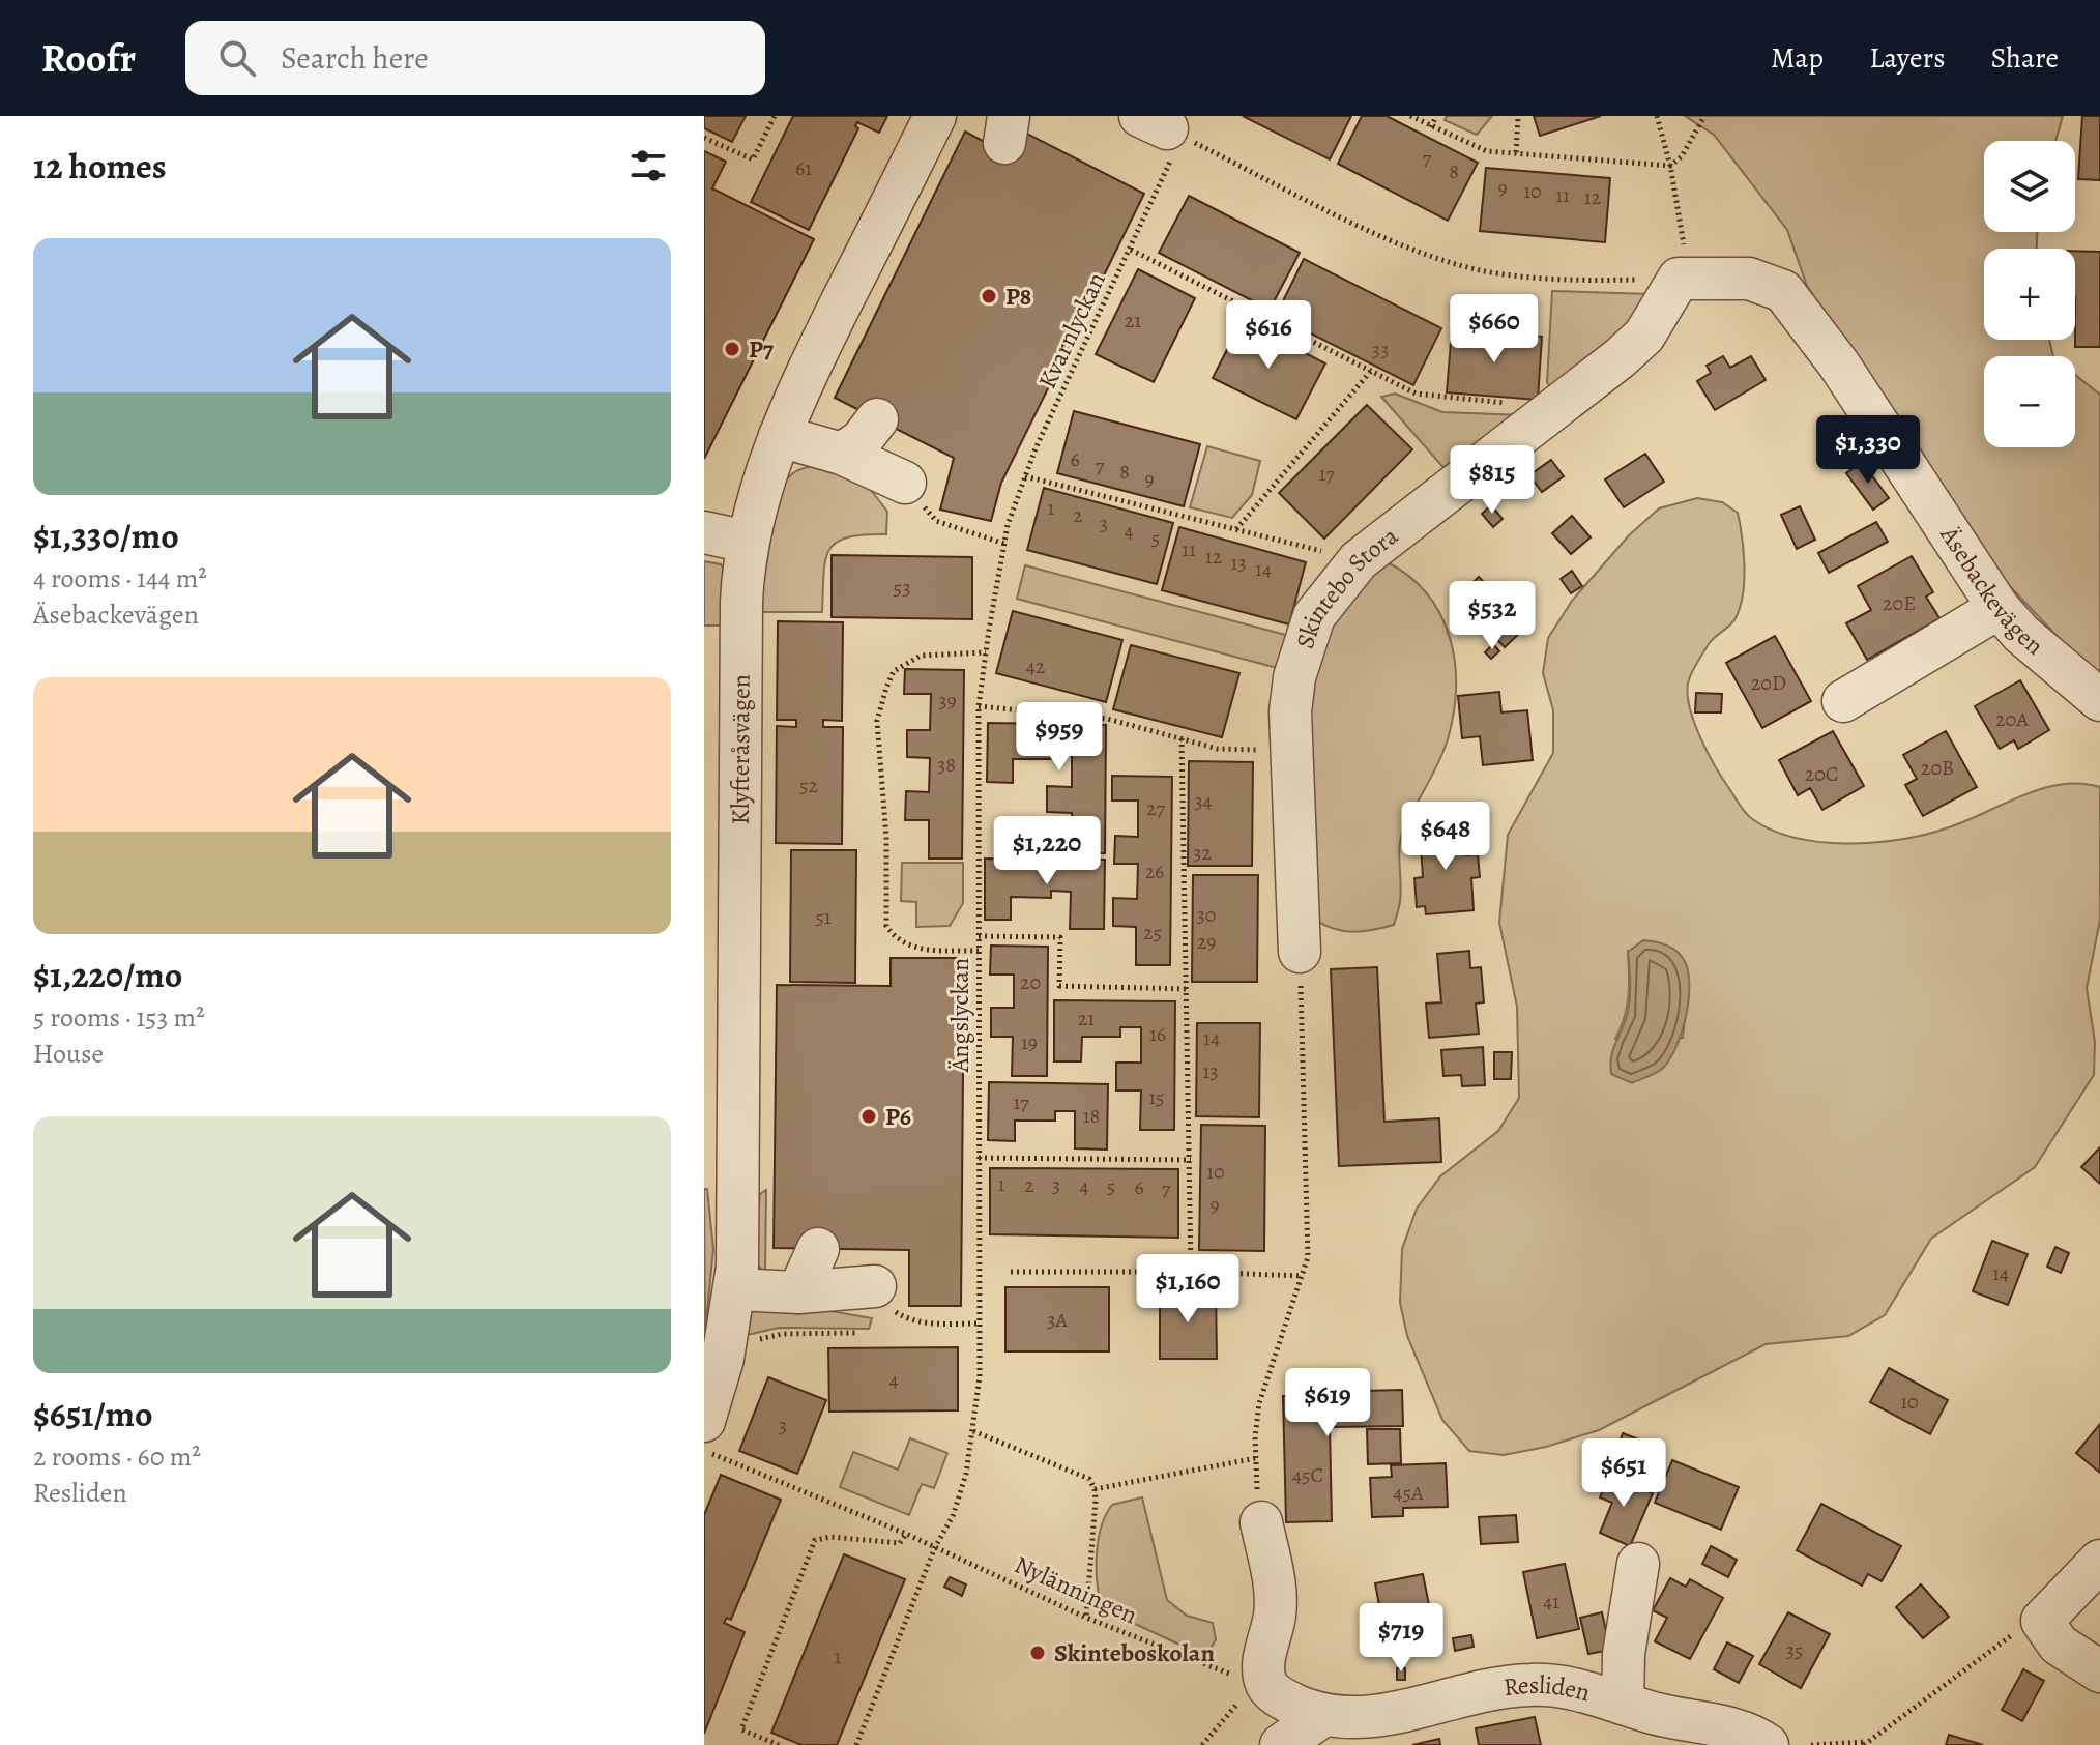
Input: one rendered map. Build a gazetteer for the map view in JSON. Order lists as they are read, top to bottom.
{
  "streets": {
    "street": [
      "Äsebackevägen",
      "Skintebo Stora",
      "Klyfteråsvägen",
      "Resliden"
    ],
    "path": ["Kvarnlyckan", "Ängslyckan", "Nylänningen"]
  },
  "crossings": [
    ["Kvarnlyckan", "Ängslyckan"],
    ["Äsebackevägen", "Skintebo Stora"]
  ],
  "places": [
    "P8",
    "P7",
    "P6",
    "Skinteboskolan"
  ],
  "house_numbers": [
    "7",
    "61",
    "8",
    "9",
    "10",
    "11",
    "12",
    "21",
    "33",
    "6",
    "7",
    "8",
    "17",
    "9",
    "1",
    "2",
    "3",
    "4",
    "5",
    "11",
    "12",
    "13",
    "14",
    "53",
    "20E",
    "42",
    "20D",
    "39",
    "20A",
    "38",
    "20B",
    "20C",
    "52",
    "34",
    "27",
    "32",
    "26",
    "30",
    "51",
    "25",
    "29",
    "20",
    "21",
    "16",
    "14",
    "19",
    "13",
    "15",
    "17",
    "18",
    "10",
    "1",
    "2",
    "3",
    "4",
    "5",
    "6",
    "7",
    "9",
    "14",
    "3A",
    "4",
    "10",
    "3",
    "45C",
    "45A",
    "41",
    "35",
    "1"
  ],
  "page": {
    "header": "Roofr",
    "search": "Search here",
    "nav": ["Map", "Layers", "Share"],
    "heading": "12 homes",
    "map_buttons": ["+", "−"],
    "list": [
      {
        "name": "$1,330/mo",
        "note": "4 rooms · 144 m² · Äsebackevägen"
      },
      {
        "name": "$1,220/mo",
        "note": "5 rooms · 153 m² · House"
      },
      {
        "name": "$651/mo",
        "note": "2 rooms · 60 m² · Resliden"
      }
    ],
    "price": [
      "$660",
      "$616",
      "$1,330",
      "$815",
      "$532",
      "$959",
      "$648",
      "$1,220",
      "$1,160",
      "$619",
      "$651",
      "$719"
    ]
  }
}
